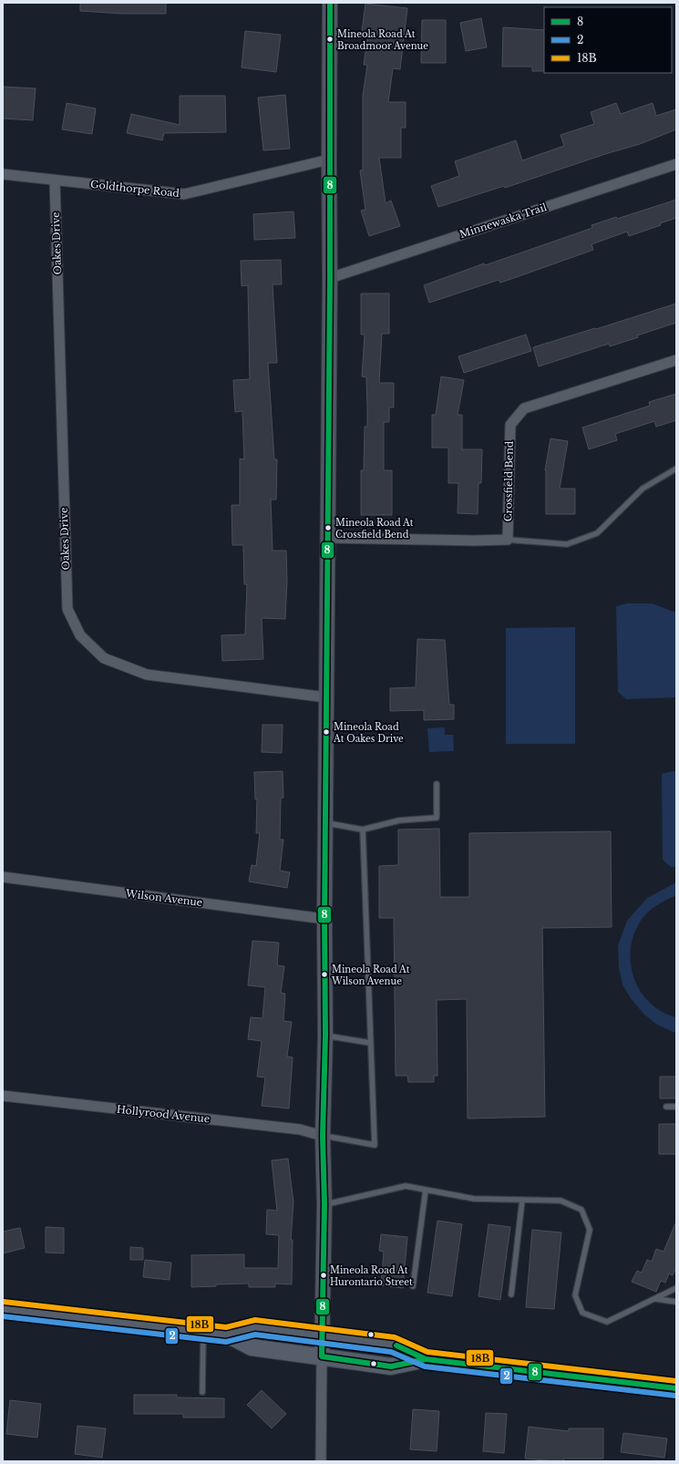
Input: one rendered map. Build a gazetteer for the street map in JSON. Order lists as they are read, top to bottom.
{
  "streets": {
    "street": [
      "Goldthorpe Road",
      "Minnewaska Trail",
      "Oakes Drive",
      "Crossfield Bend",
      "Wilson Avenue",
      "Hollyrood Avenue"
    ]
  },
  "crossings": [
    ["Goldthorpe Road", "Oakes Drive"]
  ],
  "places": [
    "Mineola Road At Broadmoor Avenue",
    "Mineola Road At Crossfield Bend",
    "Mineola Road At Oakes Drive",
    "Mineola Road At Wilson Avenue",
    "Mineola Road At Hurontario Street"
  ],
  "lines": ["transit line 8", "transit line 18B", "transit line 2"],
  "legend": ["8", "2", "18B"]
}
